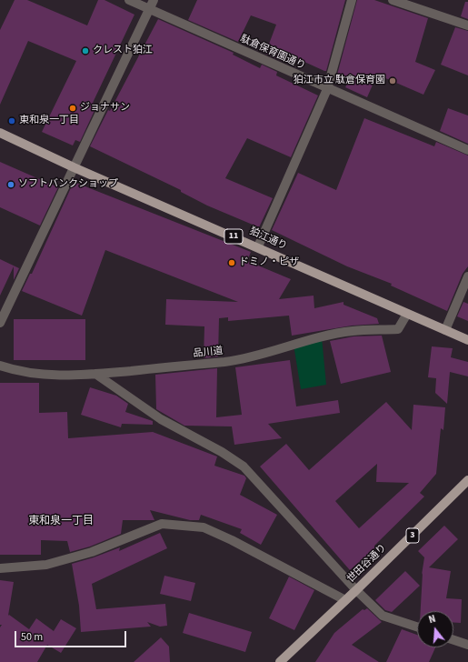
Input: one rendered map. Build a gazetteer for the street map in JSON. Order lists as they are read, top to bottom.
{
  "streets": {
    "main road": [
      "11",
      "狛江通り",
      "3",
      "世田谷通り"
    ],
    "street": ["駄倉保育園通り", "品川道"]
  },
  "crossings": [
    ["狛江通り", "品川道"]
  ],
  "districts": ["東和泉一丁目"],
  "places": [
    "クレスト狛江",
    "狛江市立 駄倉保育園",
    "ジョナサン",
    "東和泉一丁目",
    "ソフトバンクショップ",
    "ドミノ・ピザ"
  ],
  "scale_bar": "50 m",
  "north": "top"
}
